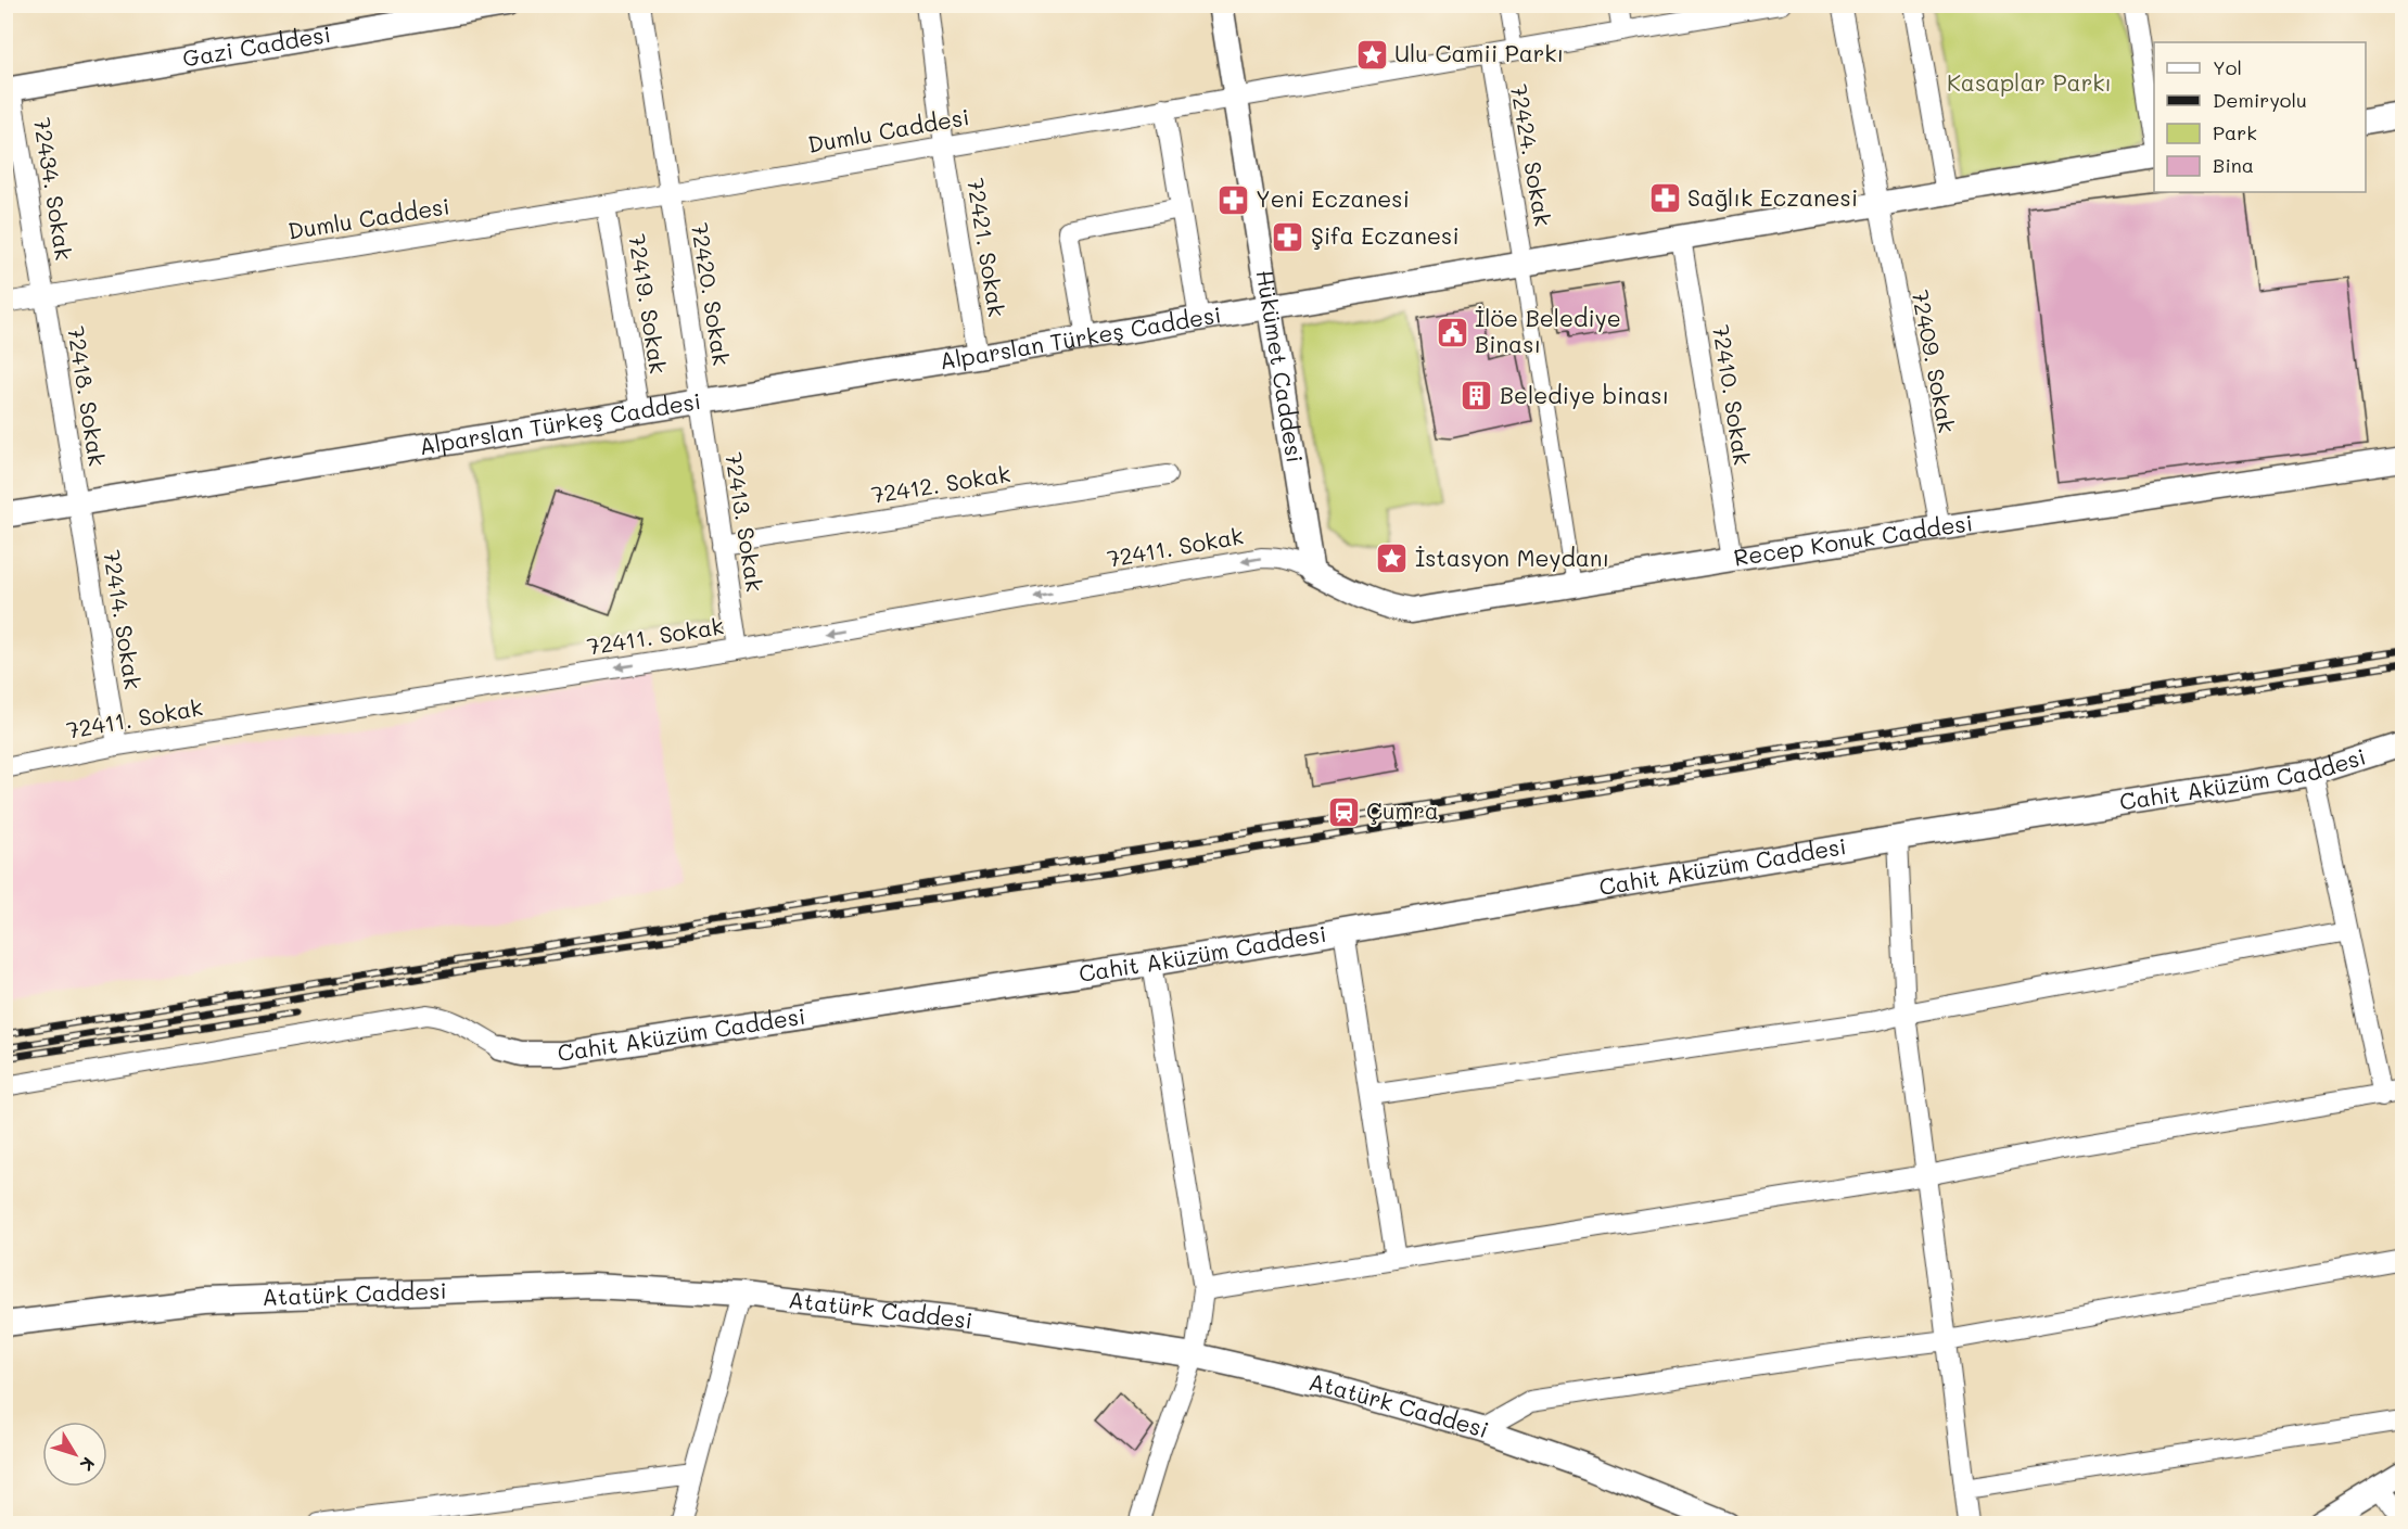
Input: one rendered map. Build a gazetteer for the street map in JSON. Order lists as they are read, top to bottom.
{
  "streets": {
    "street": [
      "Gazi Caddesi",
      "Dumlu Caddesi",
      "72424. Sokak",
      "72434. Sokak",
      "72421. Sokak",
      "72420. Sokak",
      "72419. Sokak",
      "Alparslan Türkeş Caddesi",
      "72409. Sokak",
      "Hükümet Caddesi",
      "72410. Sokak",
      "72418. Sokak",
      "72412. Sokak",
      "72413. Sokak",
      "Recep Konuk Caddesi",
      "72411. Sokak",
      "72414. Sokak",
      "Cahit Aküzüm Caddesi",
      "Atatürk Caddesi"
    ]
  },
  "crossings": [
    ["Gazi Caddesi", "72434. Sokak"],
    ["Dumlu Caddesi", "72424. Sokak"],
    ["Dumlu Caddesi", "72434. Sokak"],
    ["Dumlu Caddesi", "72421. Sokak"],
    ["Dumlu Caddesi", "72420. Sokak"],
    ["Dumlu Caddesi", "72419. Sokak"],
    ["Dumlu Caddesi", "Hükümet Caddesi"],
    ["Dumlu Caddesi", "72418. Sokak"],
    ["72424. Sokak", "Alparslan Türkeş Caddesi"],
    ["72434. Sokak", "72418. Sokak"],
    ["72421. Sokak", "Alparslan Türkeş Caddesi"],
    ["72420. Sokak", "Alparslan Türkeş Caddesi"],
    ["72420. Sokak", "72413. Sokak"],
    ["72419. Sokak", "Alparslan Türkeş Caddesi"],
    ["Alparslan Türkeş Caddesi", "72409. Sokak"],
    ["Alparslan Türkeş Caddesi", "Hükümet Caddesi"],
    ["Alparslan Türkeş Caddesi", "72410. Sokak"],
    ["Alparslan Türkeş Caddesi", "72418. Sokak"],
    ["Alparslan Türkeş Caddesi", "72413. Sokak"],
    ["Alparslan Türkeş Caddesi", "72414. Sokak"],
    ["72409. Sokak", "Recep Konuk Caddesi"],
    ["Hükümet Caddesi", "Recep Konuk Caddesi"],
    ["Hükümet Caddesi", "72411. Sokak"],
    ["72410. Sokak", "Recep Konuk Caddesi"],
    ["72418. Sokak", "72414. Sokak"],
    ["72412. Sokak", "72413. Sokak"],
    ["72413. Sokak", "72411. Sokak"],
    ["Recep Konuk Caddesi", "72411. Sokak"],
    ["72411. Sokak", "72414. Sokak"]
  ],
  "one_way": ["72411. Sokak"],
  "parks": ["Kasaplar Parkı"],
  "places": {
    "place": ["Ulu Camii Parkı", "İstasyon Meydanı"],
    "pharmacy": ["Sağlık Eczanesi", "Yeni Eczanesi", "Şifa Eczanesi"],
    "public building": ["İlöe Belediye Binası"],
    "building": ["Belediye binası"],
    "station": ["Çumra"]
  },
  "legend": [
    "Yol",
    "Demiryolu",
    "Park",
    "Bina"
  ],
  "north": "bottom right"
}
